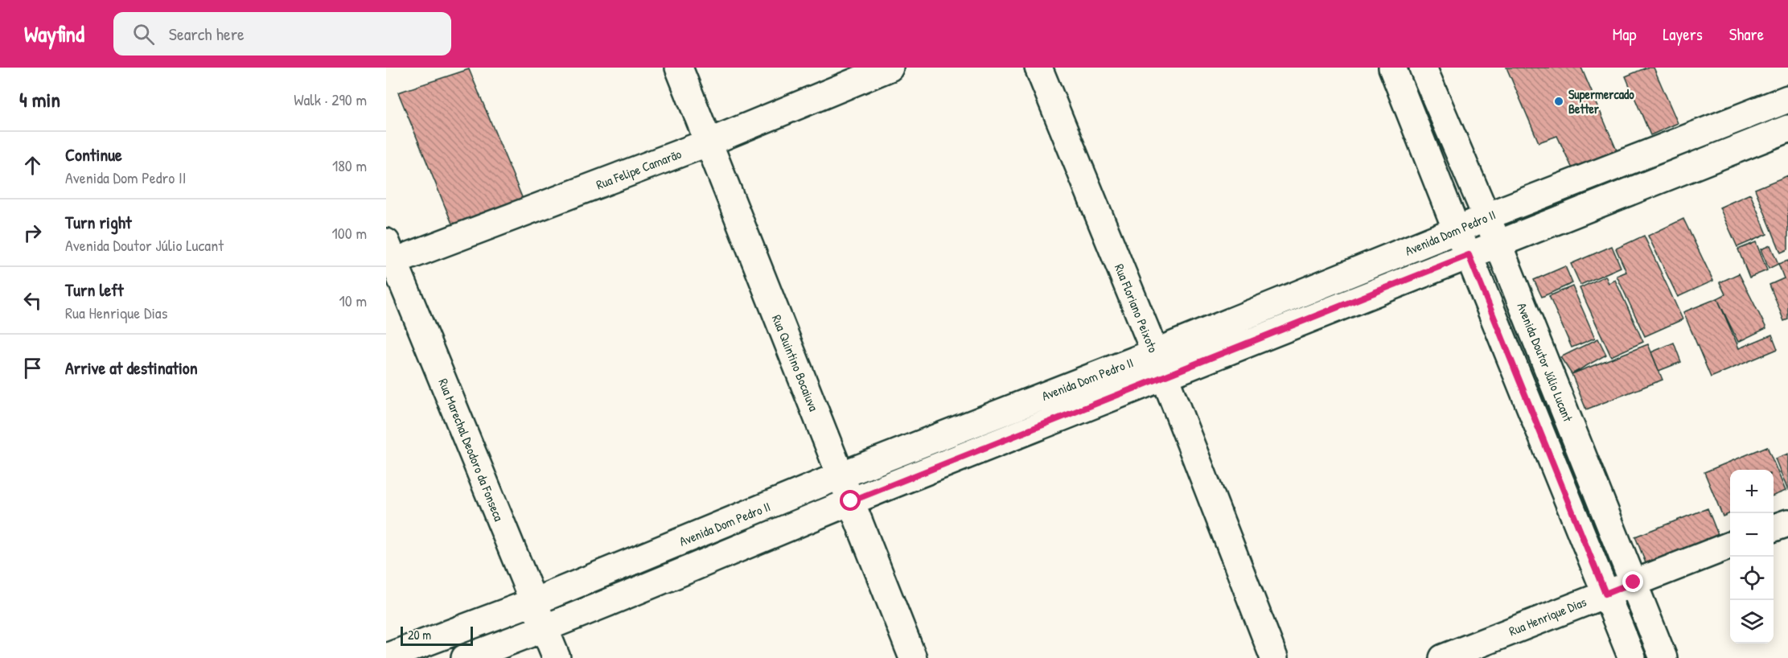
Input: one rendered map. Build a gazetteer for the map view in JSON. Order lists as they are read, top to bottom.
{
  "streets": {
    "street": [
      "Rua Felipe Camarão",
      "Avenida Dom Pedro II",
      "Rua Floriano Peixoto",
      "Avenida Doutor Júlio Lucant",
      "Rua Quintino Bocaiuva",
      "Rua Marechal Deodoro da Fonseca",
      "Rua Henrique Dias"
    ]
  },
  "crossings": [
    ["Rua Felipe Camarão", "Rua Quintino Bocaiuva"],
    ["Rua Felipe Camarão", "Rua Marechal Deodoro da Fonseca"],
    ["Avenida Dom Pedro II", "Rua Floriano Peixoto"],
    ["Avenida Dom Pedro II", "Avenida Doutor Júlio Lucant"],
    ["Avenida Dom Pedro II", "Rua Quintino Bocaiuva"],
    ["Avenida Dom Pedro II", "Rua Marechal Deodoro da Fonseca"],
    ["Avenida Doutor Júlio Lucant", "Rua Henrique Dias"]
  ],
  "places": ["Supermercado Better"],
  "scale_bar": "20 m",
  "page": {
    "header": "Wayfind",
    "search": "Search here",
    "nav": ["Map", "Layers", "Share"],
    "heading": ["4 min", "Walk · 290 m"],
    "list": [
      ["Continue", "Avenida Dom Pedro II", "180 m"],
      ["Turn right", "Avenida Doutor Júlio Lucant", "100 m"],
      ["Turn left", "Rua Henrique Dias", "10 m"],
      "Arrive at destination"
    ],
    "map_buttons": ["+", "−"],
    "scale": "20 m"
  }
}
